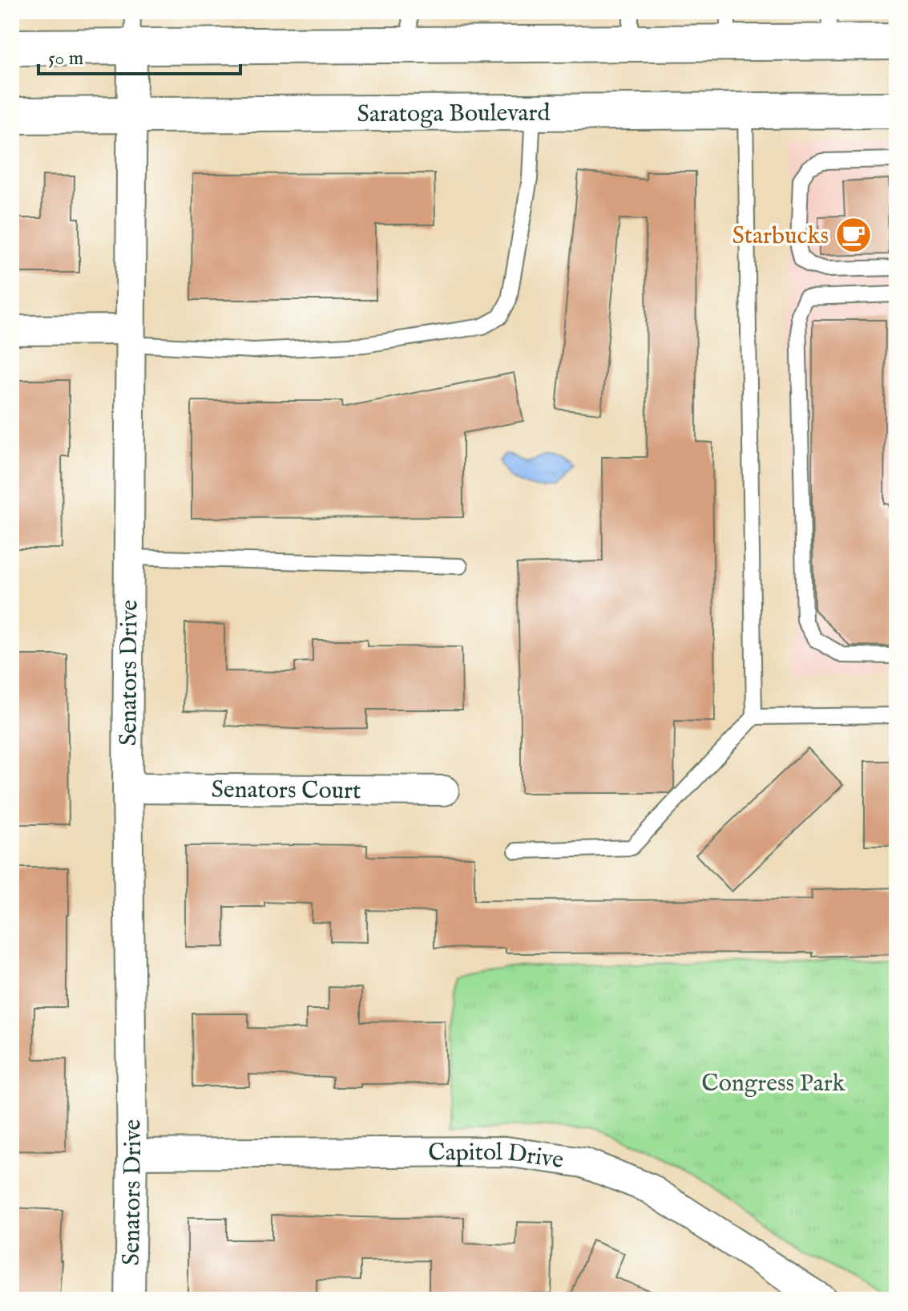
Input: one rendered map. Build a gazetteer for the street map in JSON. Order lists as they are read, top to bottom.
{
  "streets": {
    "main road": ["Saratoga Boulevard"],
    "street": ["Senators Drive", "Senators Court", "Capitol Drive"]
  },
  "crossings": [
    ["Saratoga Boulevard", "Senators Drive"],
    ["Senators Drive", "Senators Court"],
    ["Senators Drive", "Capitol Drive"]
  ],
  "parks": ["Congress Park"],
  "places": {
    "cafe": ["Starbucks"]
  },
  "scale_bar": "50 m"
}
